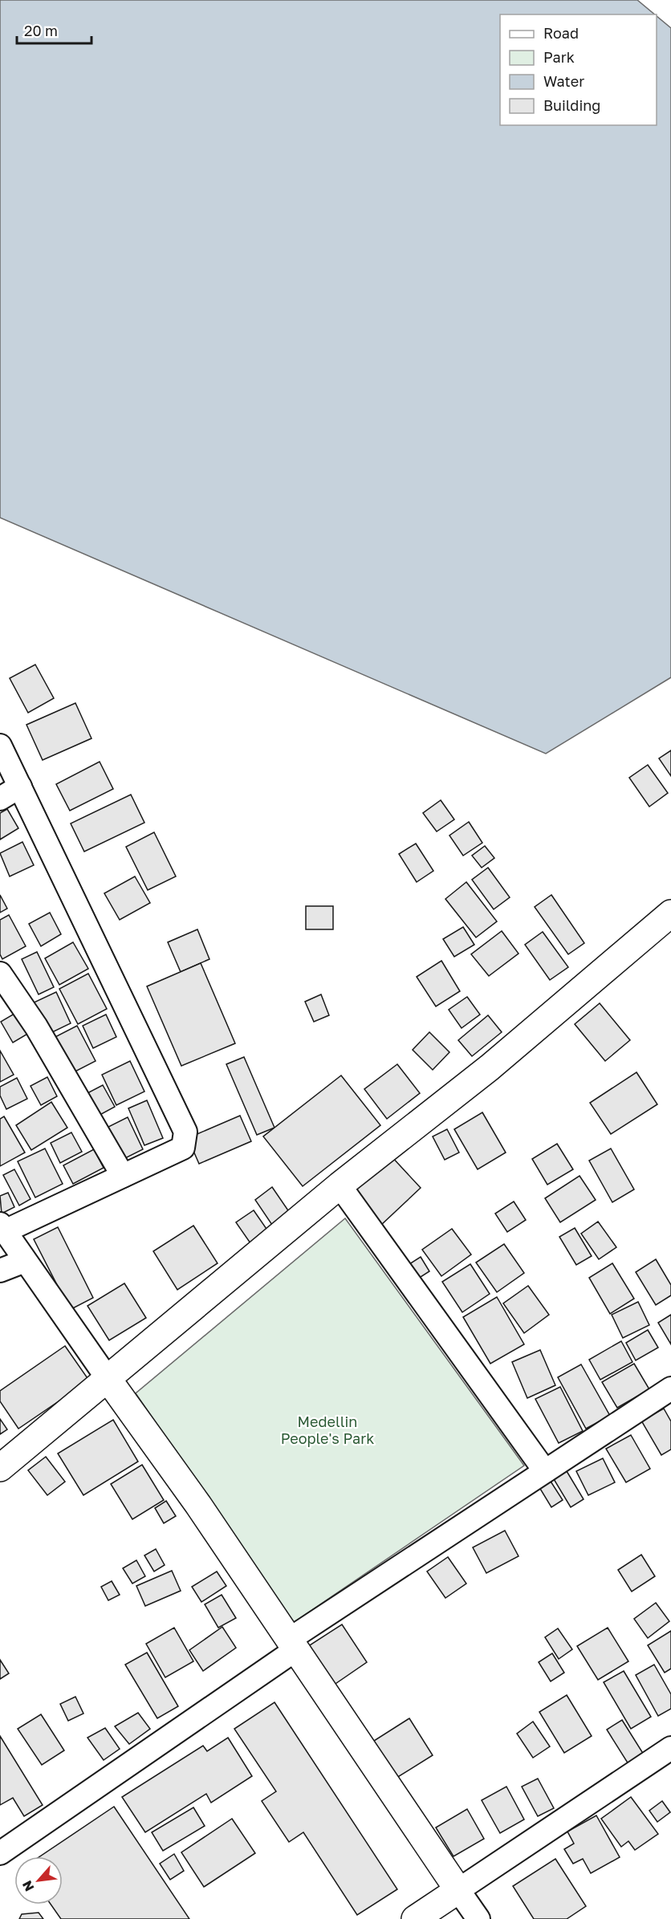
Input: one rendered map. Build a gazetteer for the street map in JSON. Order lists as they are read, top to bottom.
{
  "parks": ["Medellin People's Park"],
  "legend": [
    "Road",
    "Park",
    "Water",
    "Building"
  ],
  "scale_bar": "20 m",
  "north": "bottom left"
}
